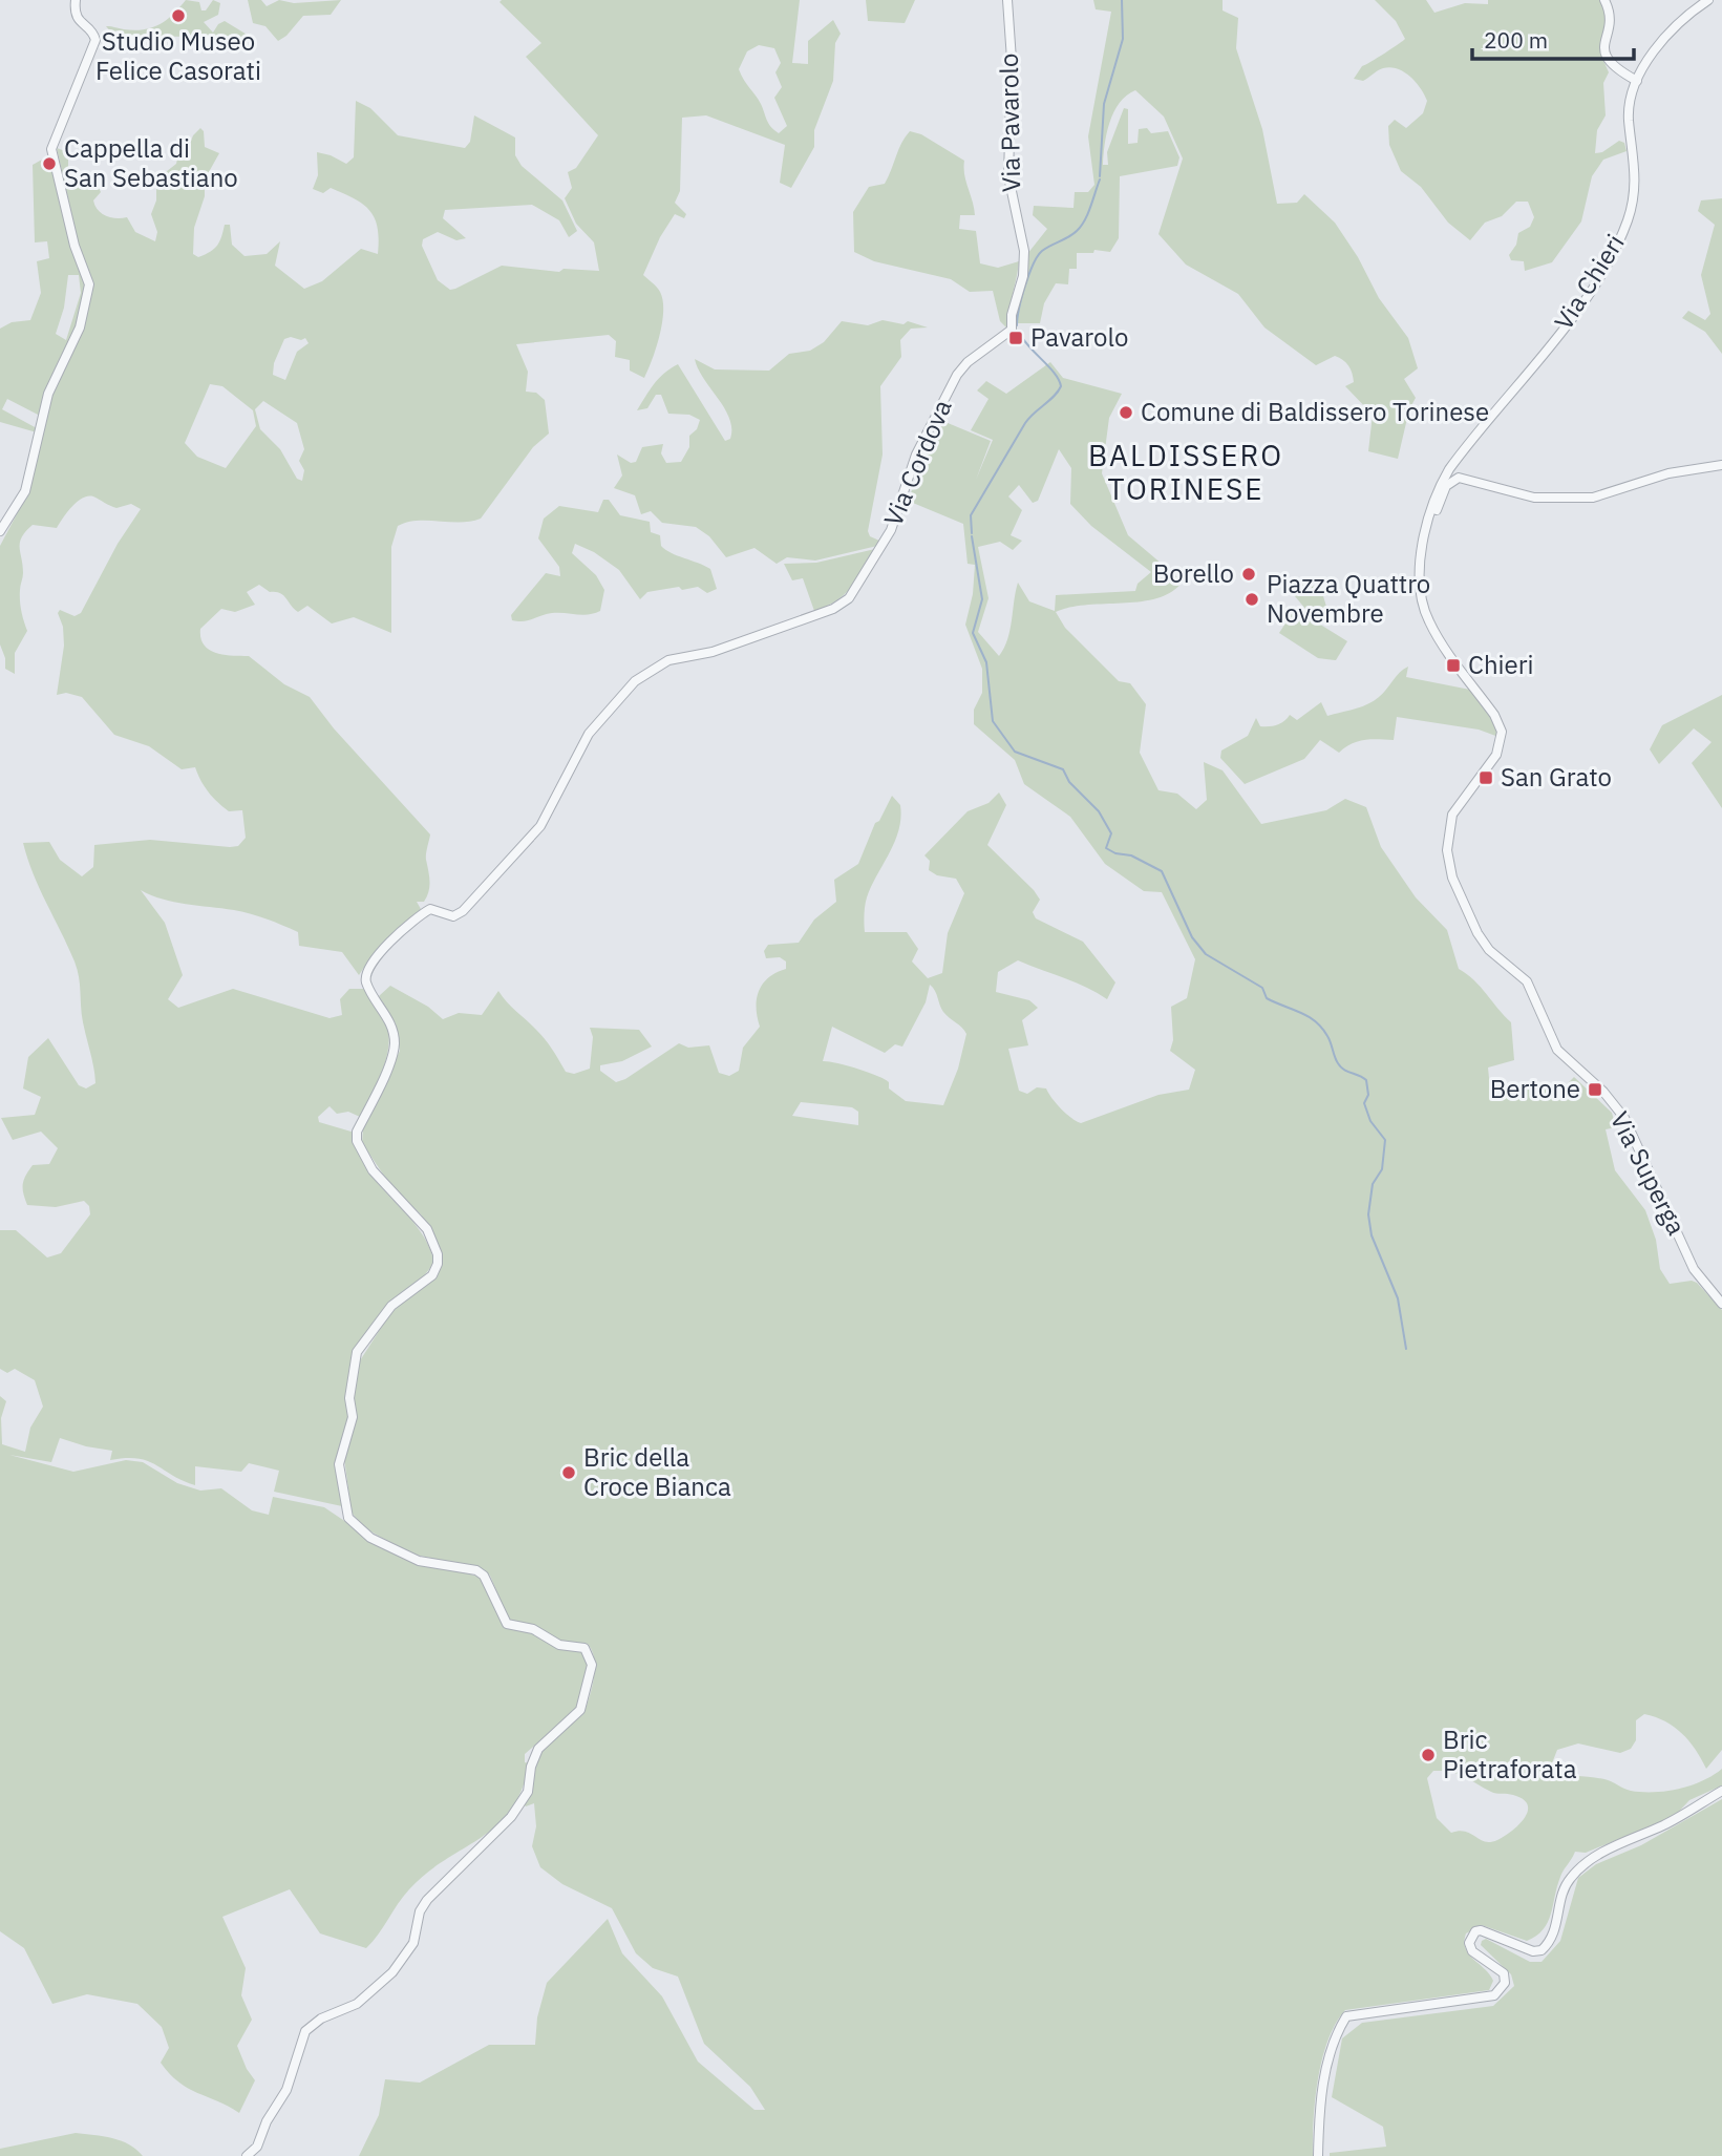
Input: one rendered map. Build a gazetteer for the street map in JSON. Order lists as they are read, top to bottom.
{
  "streets": {
    "street": [
      "Via Pavarolo",
      "Via Chieri",
      "Via Cordova",
      "Via Superga"
    ]
  },
  "crossings": [
    ["Via Pavarolo", "Via Cordova"],
    ["Via Chieri", "Via Superga"]
  ],
  "districts": ["BALDISSERO TORINESE"],
  "places": {
    "other": [
      "Studio Museo Felice Casorati",
      "Cappella di San Sebastiano",
      "Comune di Baldissero Torinese",
      "Borello",
      "Piazza Quattro Novembre",
      "Bric della Croce Bianca",
      "Bric Pietraforata"
    ],
    "transit": [
      "Pavarolo",
      "Chieri",
      "San Grato",
      "Bertone"
    ]
  },
  "scale_bar": "200 m"
}
